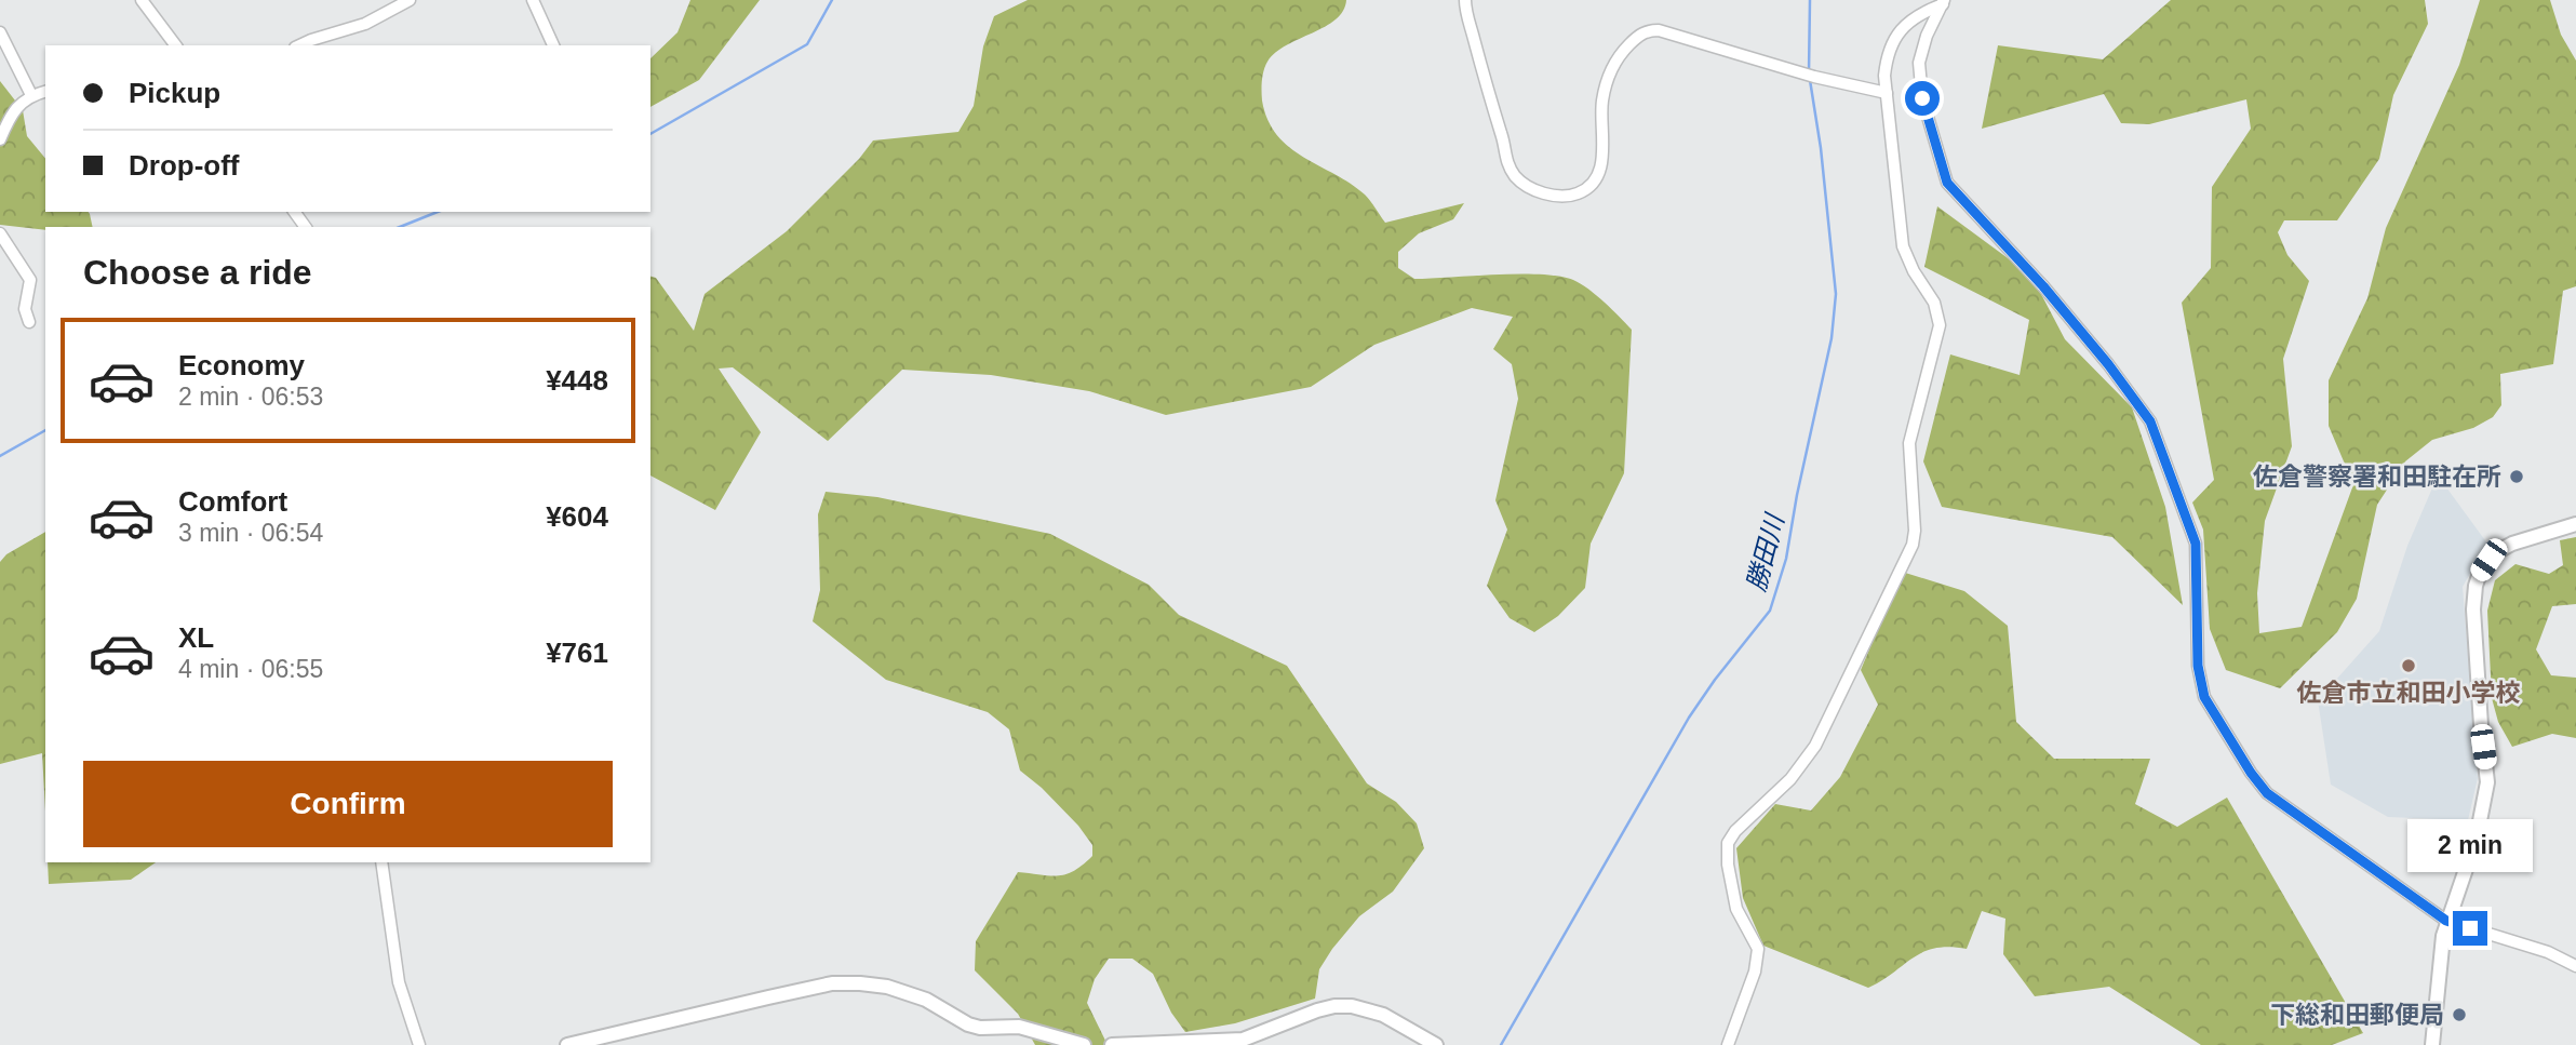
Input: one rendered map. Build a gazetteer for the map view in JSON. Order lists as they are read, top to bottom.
{
  "water": ["勝田川"],
  "places": ["佐倉警察署和田駐在所", "佐倉市立和田小学校", "下総和田郵便局"],
  "page": {
    "banner": ["Pickup", "Drop-off"],
    "heading": "Choose a ride",
    "list": [
      {
        "name": "Economy",
        "note": "2 min · 06:53",
        "value": "¥448"
      },
      {
        "name": "Comfort",
        "note": "3 min · 06:54",
        "value": "¥604"
      },
      {
        "name": "XL",
        "note": "4 min · 06:55",
        "value": "¥761"
      }
    ],
    "buttons": "Confirm",
    "bubble": "2 min"
  }
}
